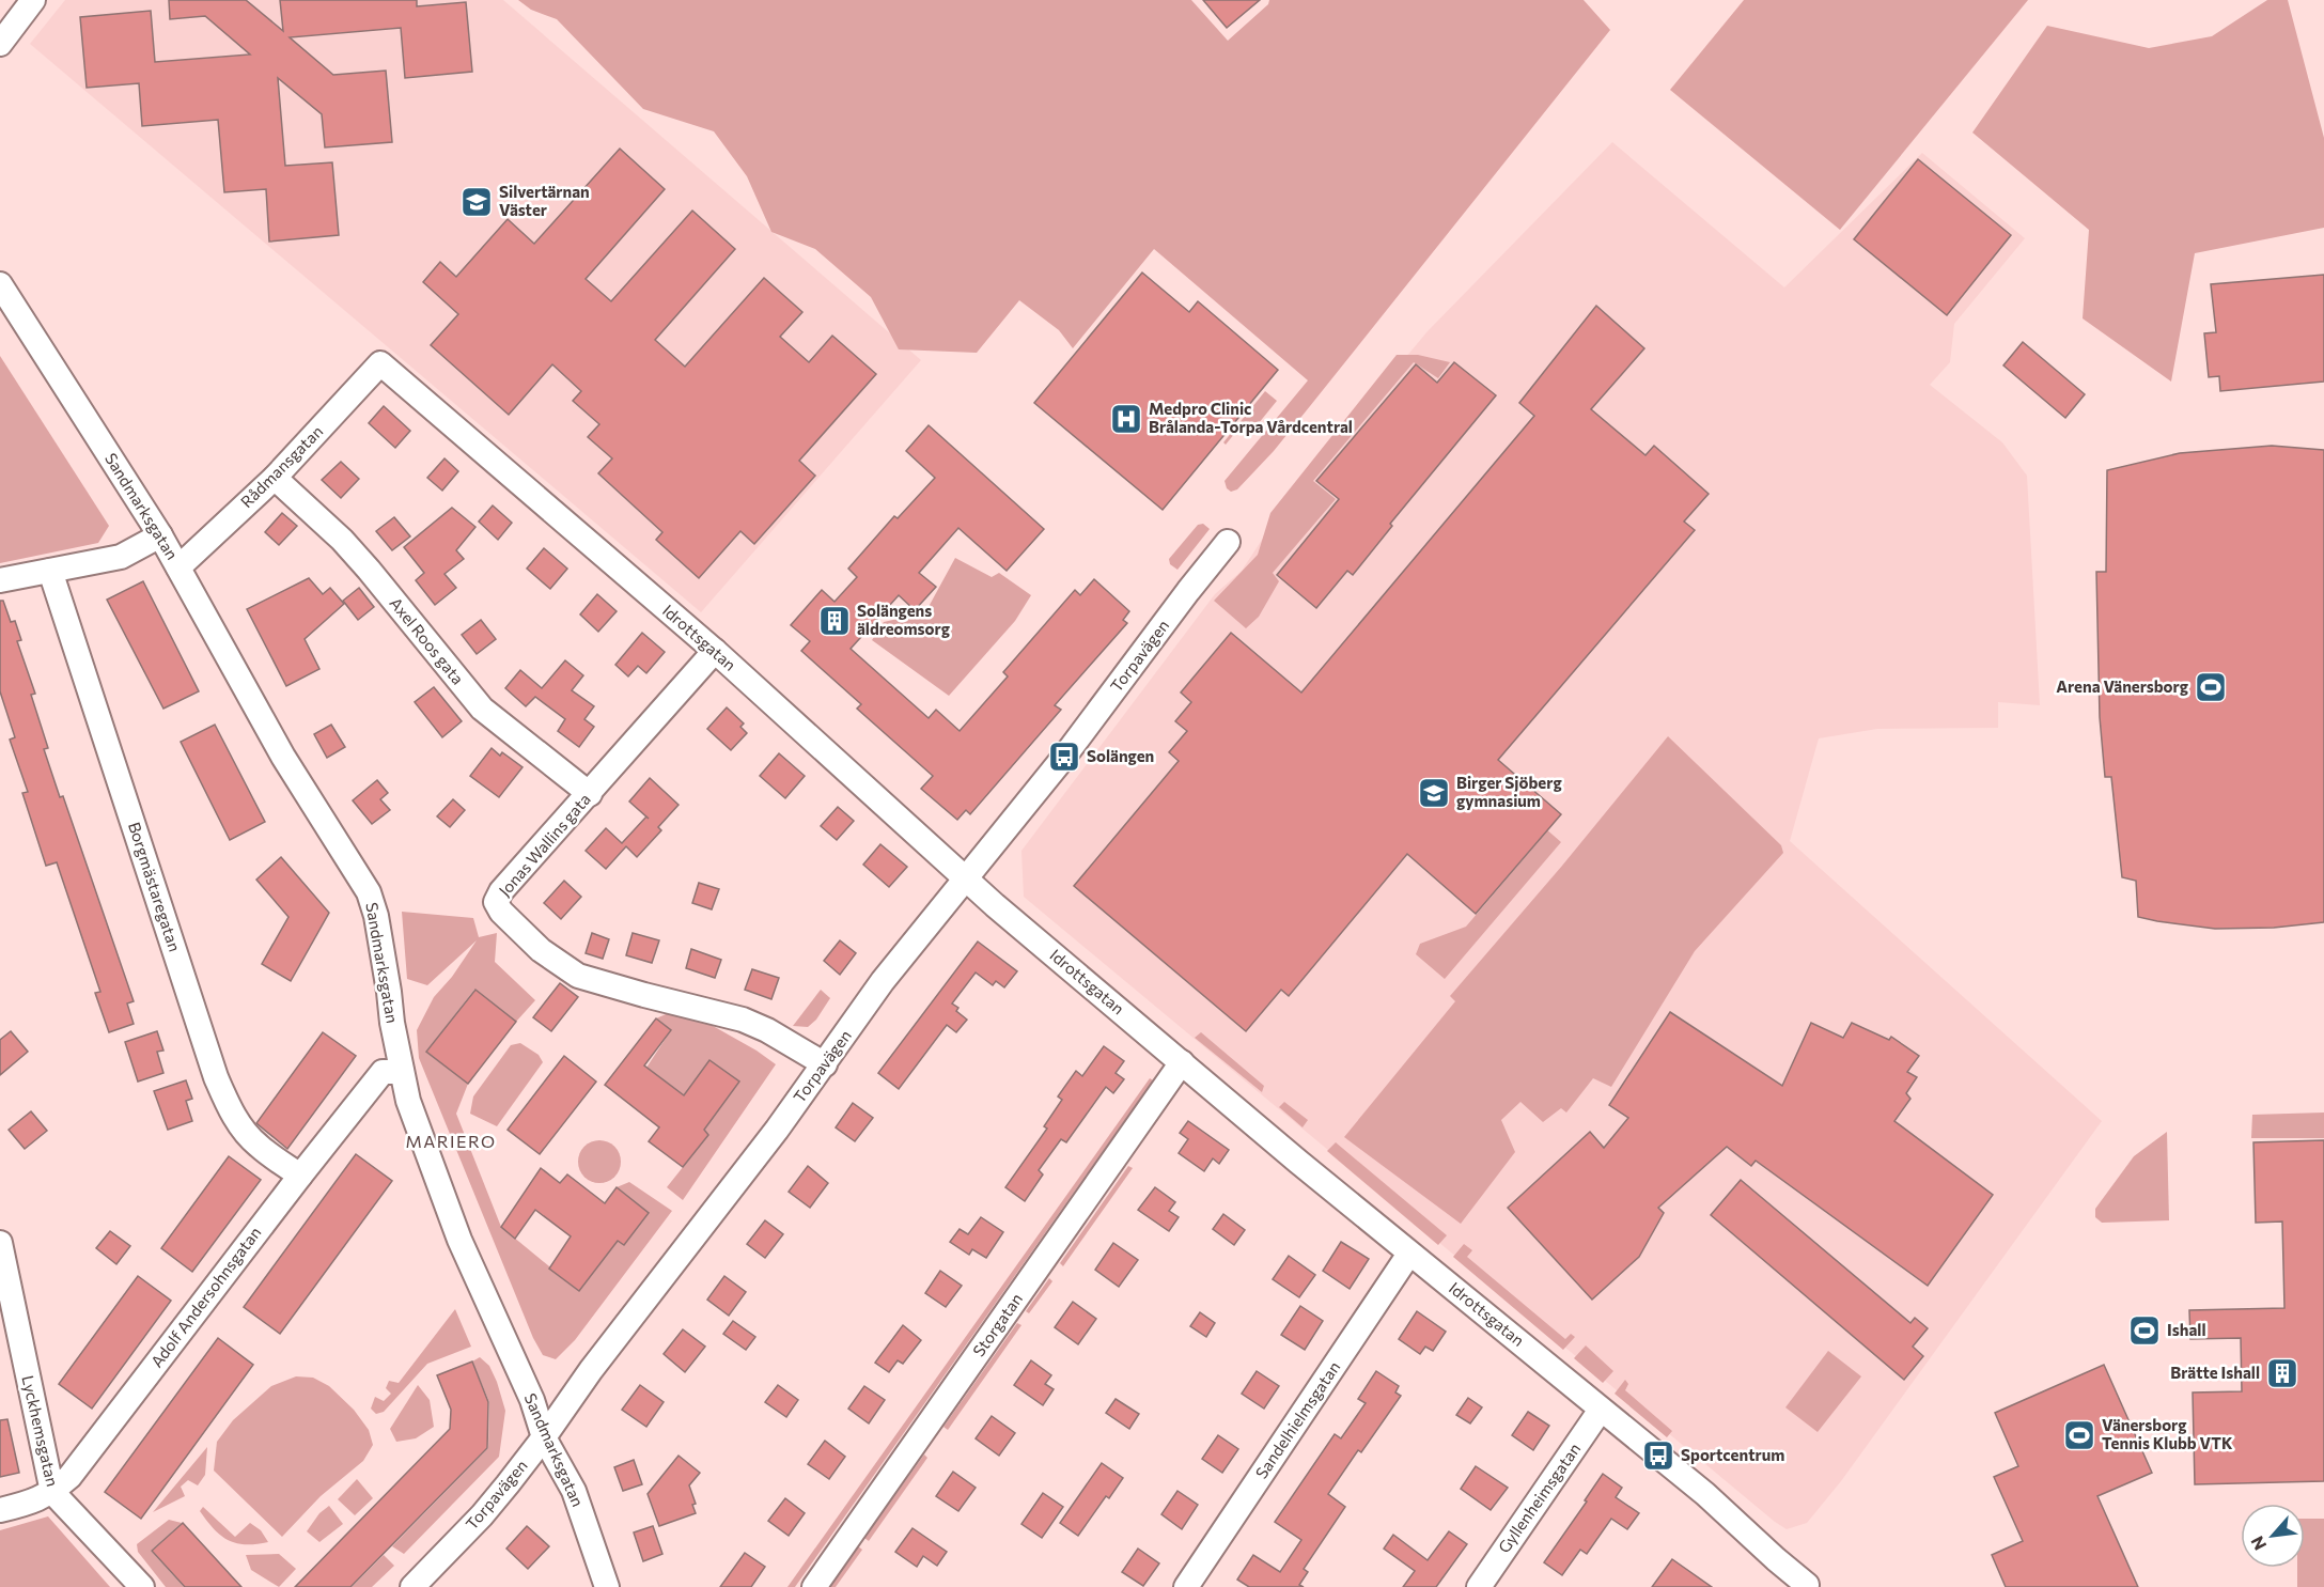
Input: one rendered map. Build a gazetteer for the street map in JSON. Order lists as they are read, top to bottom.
{
  "streets": {
    "street": [
      "Rådmansgatan",
      "Sandmarksgatan",
      "Idrottsgatan",
      "Axel Roos gata",
      "Torpavägen",
      "Jonas Wallins gata",
      "Borgmästaregatan",
      "Adolf Andersohnsgatan",
      "Storgatan",
      "Sandelhielmsgatan",
      "Lyckhemsgatan",
      "Gyllenheimsgatan"
    ]
  },
  "crossings": [
    ["Rådmansgatan", "Sandmarksgatan"],
    ["Rådmansgatan", "Idrottsgatan"],
    ["Rådmansgatan", "Axel Roos gata"],
    ["Sandmarksgatan", "Torpavägen"],
    ["Sandmarksgatan", "Adolf Andersohnsgatan"],
    ["Idrottsgatan", "Torpavägen"],
    ["Idrottsgatan", "Jonas Wallins gata"],
    ["Idrottsgatan", "Storgatan"],
    ["Idrottsgatan", "Sandelhielmsgatan"],
    ["Idrottsgatan", "Gyllenheimsgatan"],
    ["Axel Roos gata", "Jonas Wallins gata"],
    ["Torpavägen", "Jonas Wallins gata"],
    ["Borgmästaregatan", "Adolf Andersohnsgatan"],
    ["Adolf Andersohnsgatan", "Lyckhemsgatan"]
  ],
  "districts": ["MARIERO"],
  "places": {
    "school or university": ["Silvertärnan Väster", "Birger Sjöberg gymnasium"],
    "hospital": ["Medpro Clinic Brålanda-Torpa Vårdcentral"],
    "building": ["Solängens äldreomsorg", "Brätte Ishall"],
    "sports": ["Arena Vänersborg", "Ishall", "Vänersborg Tennis Klubb VTK"],
    "bus stop": ["Solängen", "Sportcentrum"]
  },
  "north": "bottom left"
}
